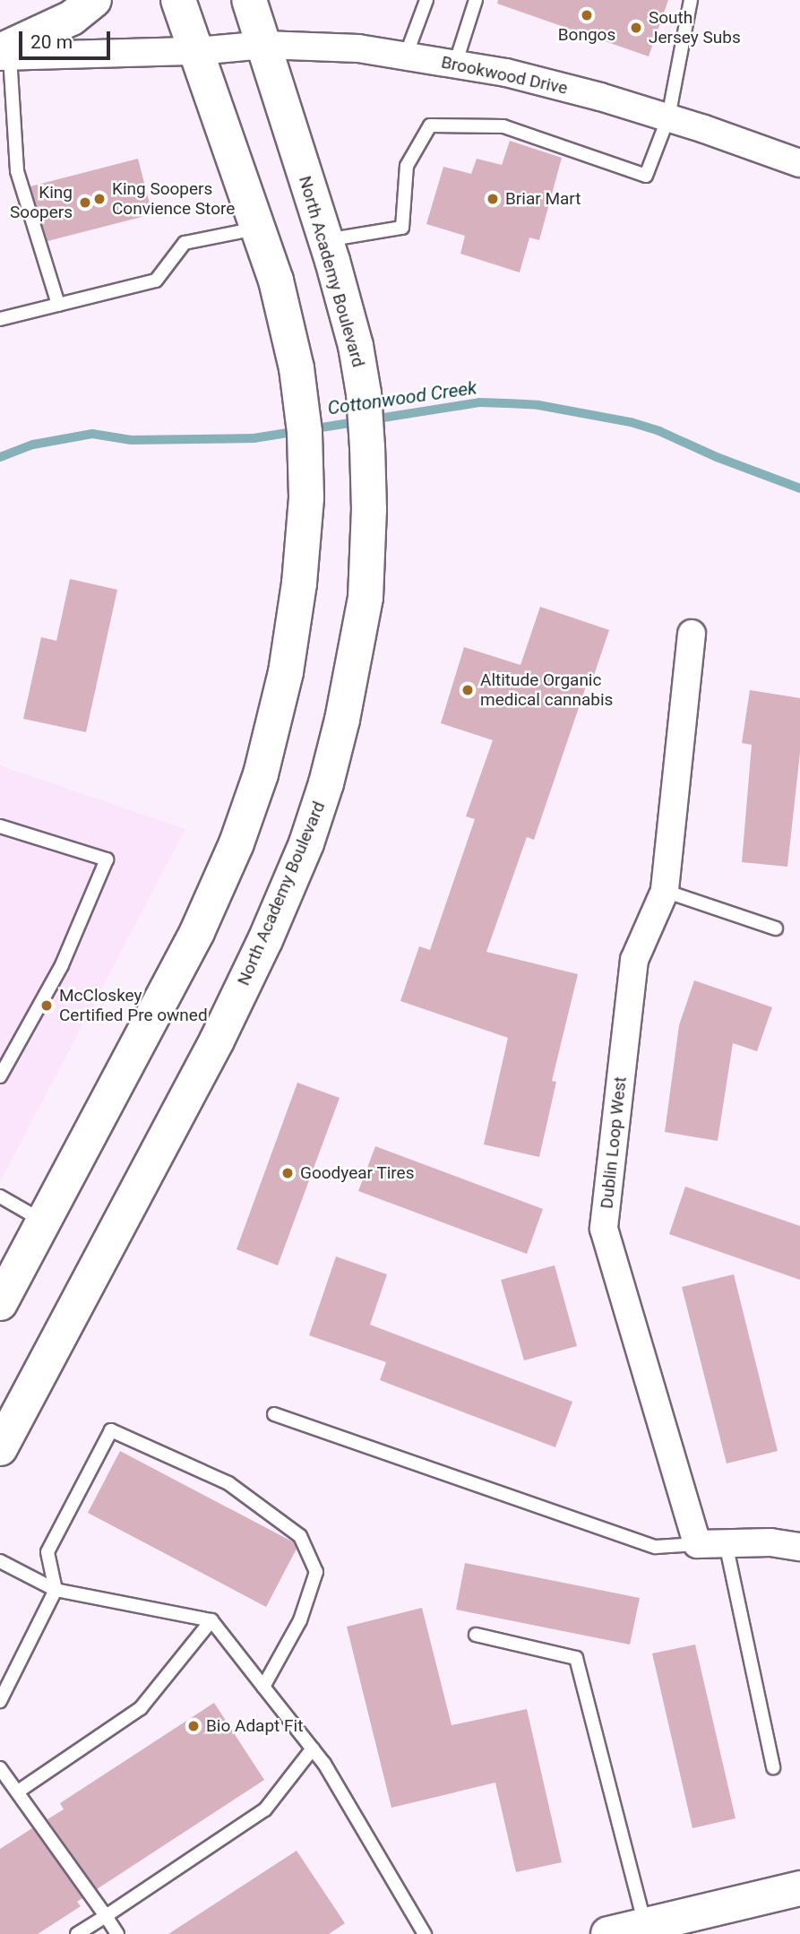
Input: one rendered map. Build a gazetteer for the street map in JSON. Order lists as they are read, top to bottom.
{
  "streets": {
    "main road": ["North Academy Boulevard"],
    "street": ["Brookwood Drive", "Dublin Loop West"]
  },
  "crossings": [
    ["Brookwood Drive", "North Academy Boulevard"]
  ],
  "water": ["Cottonwood Creek"],
  "places": [
    "Bongos",
    "South Jersey Subs",
    "King Soopers Convience Store",
    "Briar Mart",
    "King Soopers",
    "Altitude Organic medical cannabis",
    "McCloskey Certified Pre owned",
    "Goodyear Tires",
    "Bio Adapt Fit"
  ],
  "scale_bar": "20 m"
}
